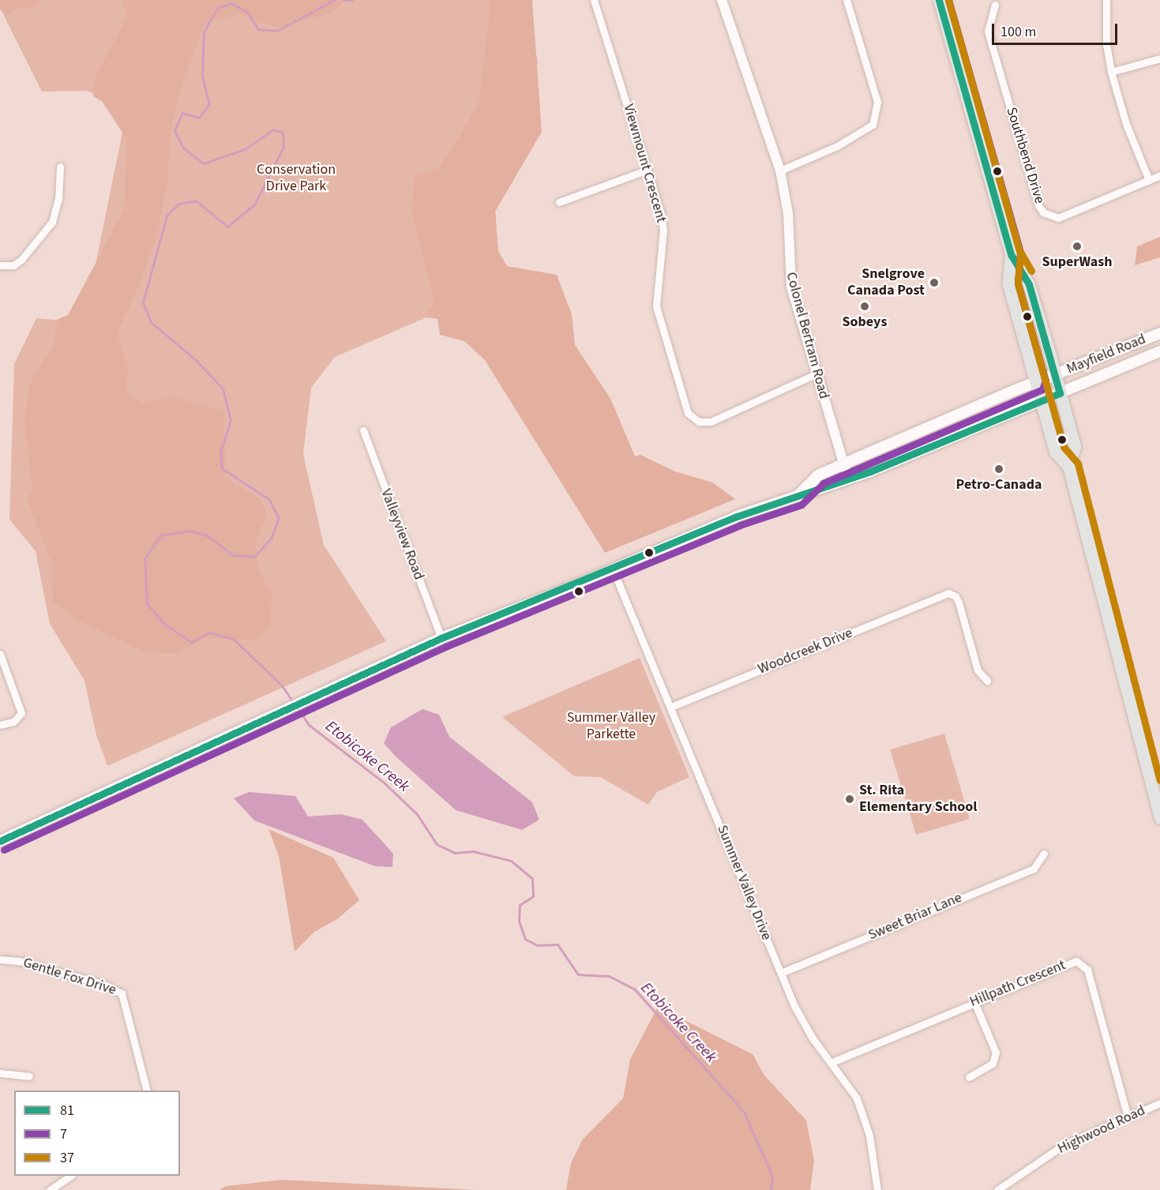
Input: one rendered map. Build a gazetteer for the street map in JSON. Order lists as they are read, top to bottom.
{
  "streets": {
    "main road": ["Mayfield Road"],
    "street": [
      "Southbend Drive",
      "Viewmount Crescent",
      "Colonel Bertram Road",
      "Valleyview Road",
      "Woodcreek Drive",
      "Summer Valley Drive",
      "Sweet Briar Lane",
      "Gentle Fox Drive",
      "Hillpath Crescent",
      "Highwood Road"
    ]
  },
  "crossings": [
    ["Viewmount Crescent", "Colonel Bertram Road"],
    ["Colonel Bertram Road", "Mayfield Road"],
    ["Mayfield Road", "Valleyview Road"],
    ["Mayfield Road", "Summer Valley Drive"],
    ["Woodcreek Drive", "Summer Valley Drive"],
    ["Summer Valley Drive", "Sweet Briar Lane"],
    ["Summer Valley Drive", "Hillpath Crescent"],
    ["Hillpath Crescent", "Highwood Road"]
  ],
  "water": ["Etobicoke Creek"],
  "parks": ["Conservation Drive Park", "Summer Valley Parkette"],
  "places": [
    "SuperWash",
    "Snelgrove Canada Post",
    "Sobeys",
    "Petro-Canada",
    "St. Rita Elementary School"
  ],
  "lines": ["transit line 81", "transit line 7", "transit line 37"],
  "legend": ["81", "7", "37"],
  "scale_bar": "100 m"
}
